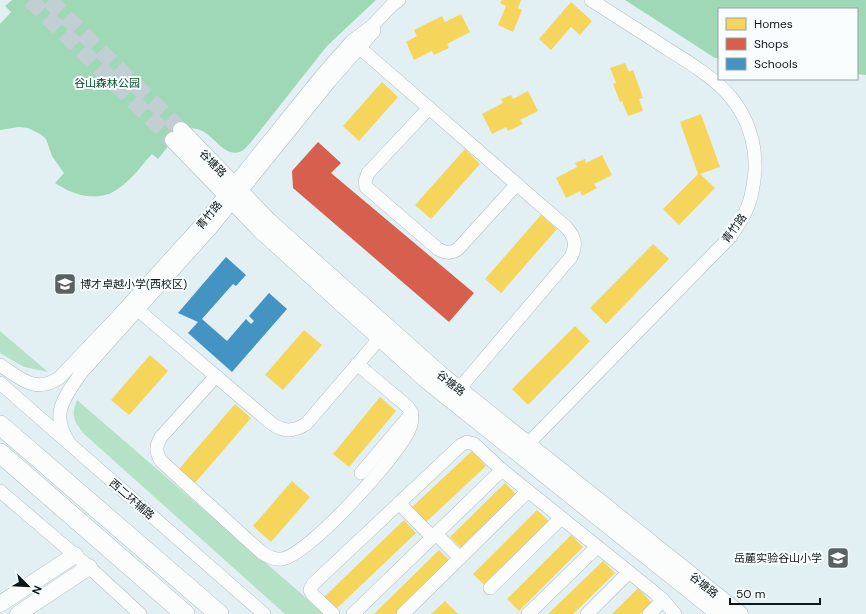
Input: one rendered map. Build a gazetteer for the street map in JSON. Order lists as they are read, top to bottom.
{
  "streets": {
    "main road": ["谷塘路"],
    "street": ["青竹路", "西二环辅路"]
  },
  "crossings": [
    ["谷塘路", "青竹路"],
    ["青竹路", "西二环辅路"]
  ],
  "parks": ["谷山森林公园"],
  "places": {
    "school or university": ["博才卓越小学(西校区)", "岳麓实验谷山小学"]
  },
  "legend": ["Homes", "Shops", "Schools"],
  "scale_bar": "50 m",
  "north": "bottom right"
}
